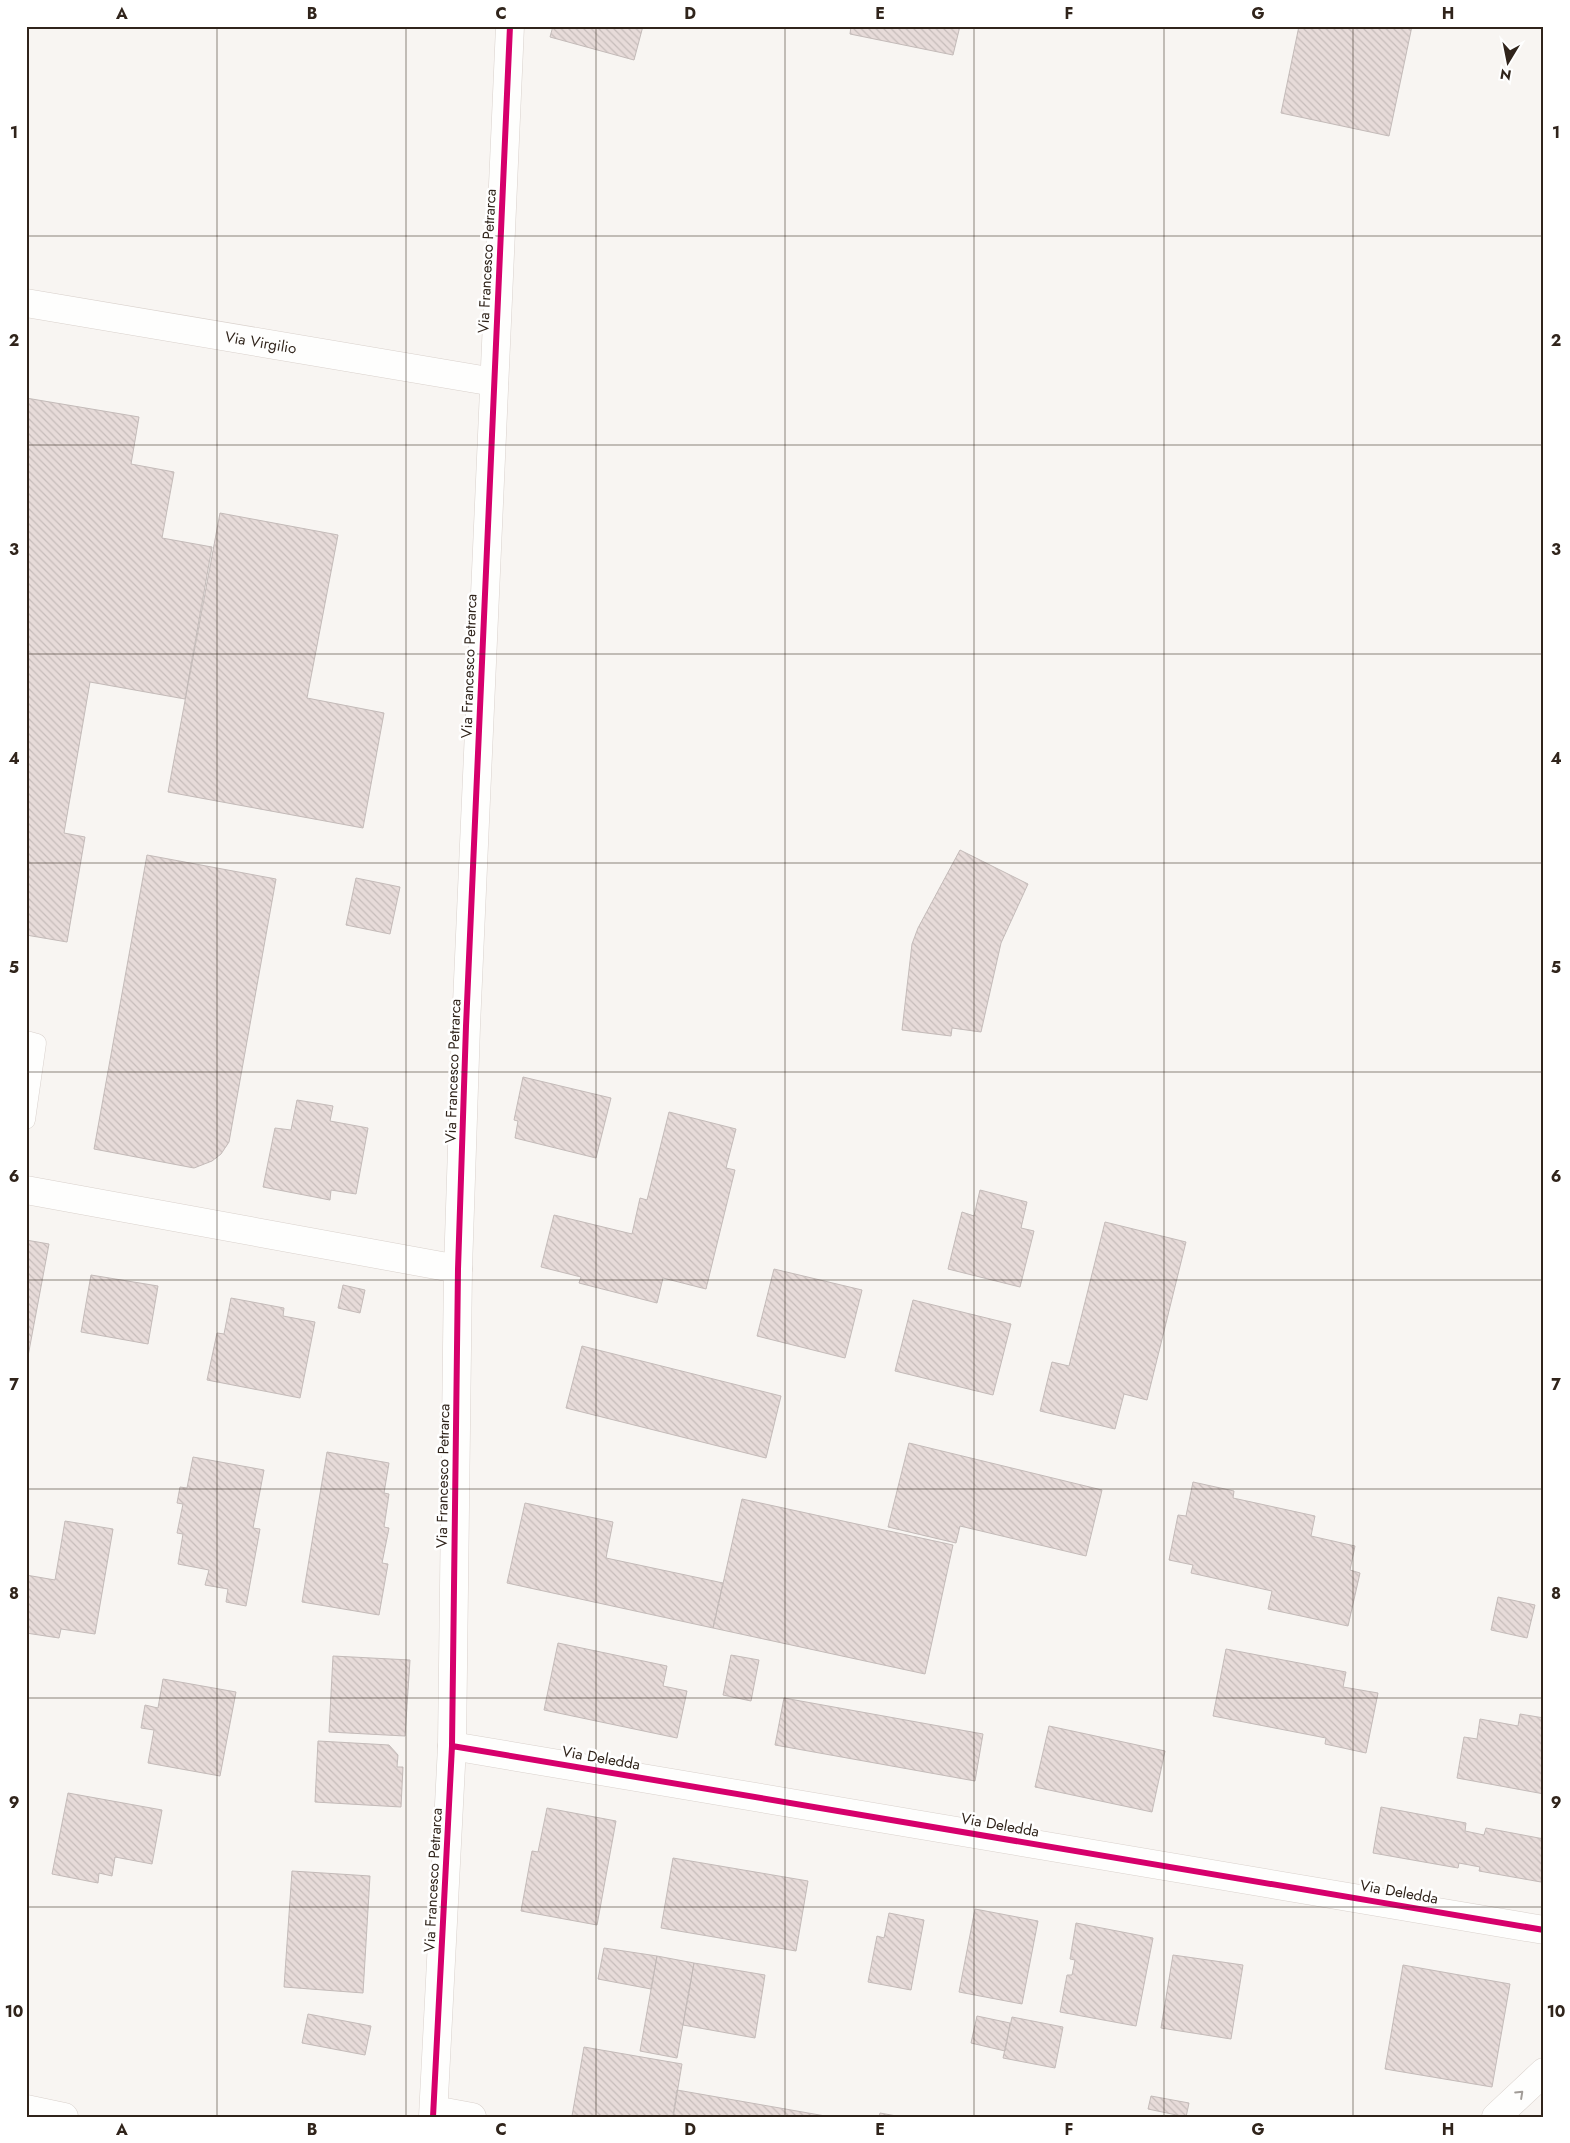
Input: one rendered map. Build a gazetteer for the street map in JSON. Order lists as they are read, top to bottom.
{
  "streets": {
    "street": ["Via Francesco Petrarca", "Via Virgilio", "Via Deledda"]
  },
  "crossings": [
    ["Via Francesco Petrarca", "Via Virgilio"],
    ["Via Francesco Petrarca", "Via Deledda"]
  ],
  "north": "bottom",
  "grid": {
    "columns": [
      "A",
      "B",
      "C",
      "D",
      "E",
      "F",
      "G",
      "H"
    ],
    "rows": [
      "1",
      "2",
      "3",
      "4",
      "5",
      "6",
      "7",
      "8",
      "9",
      "10"
    ]
  }
}
